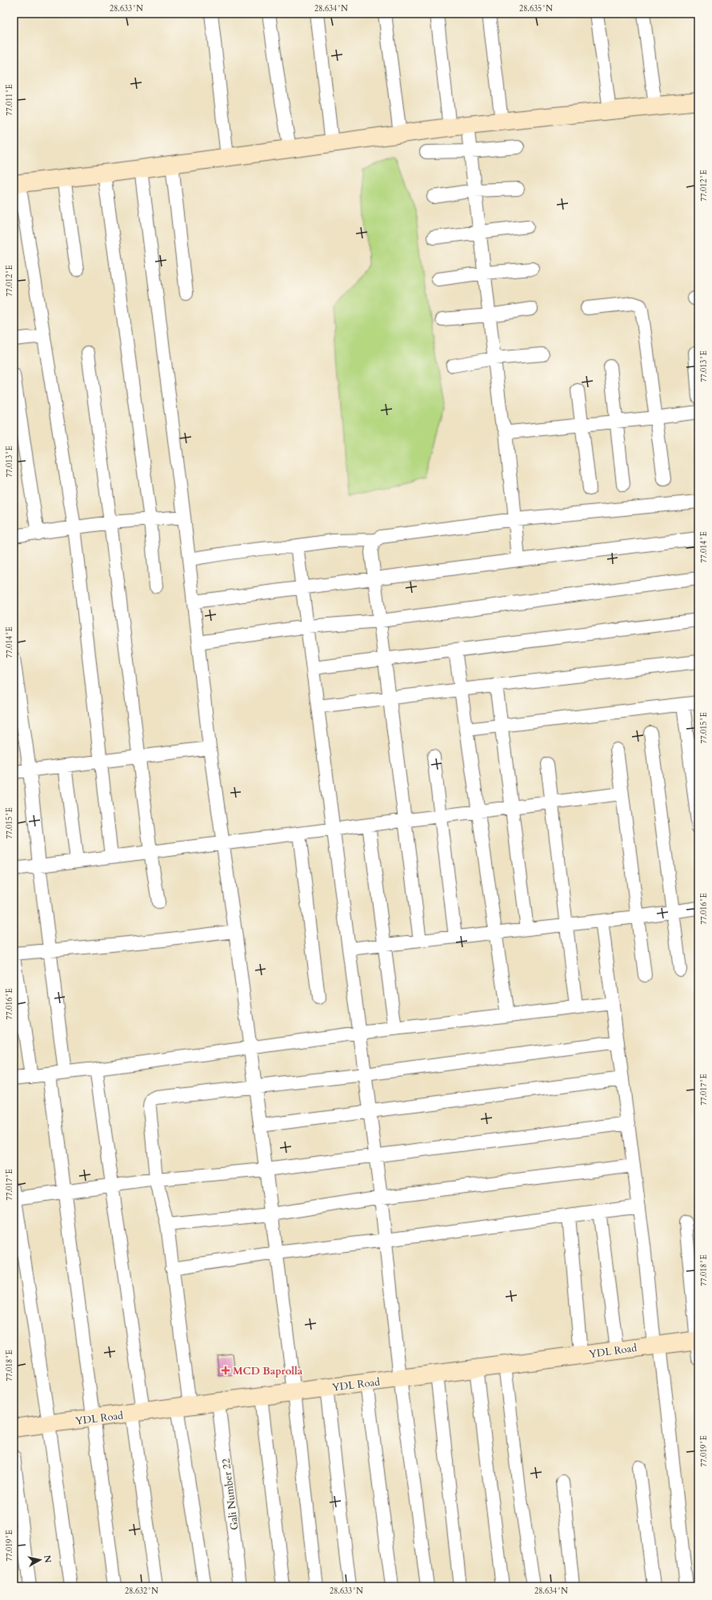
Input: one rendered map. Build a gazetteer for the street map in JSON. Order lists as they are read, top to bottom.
{
  "streets": {
    "street": ["YDL Road", "Gali Number 22"]
  },
  "crossings": [
    ["YDL Road", "Gali Number 22"]
  ],
  "places": {
    "health": ["MCD Baprolla"]
  },
  "north": "right",
  "coordinates": [
    "28.633°N",
    "28.634°N",
    "28.635°N",
    "77.011°E",
    "77.012°E",
    "77.013°E",
    "77.014°E",
    "77.015°E",
    "77.016°E",
    "77.017°E",
    "77.018°E",
    "77.019°E",
    "28.632°N"
  ]
}
